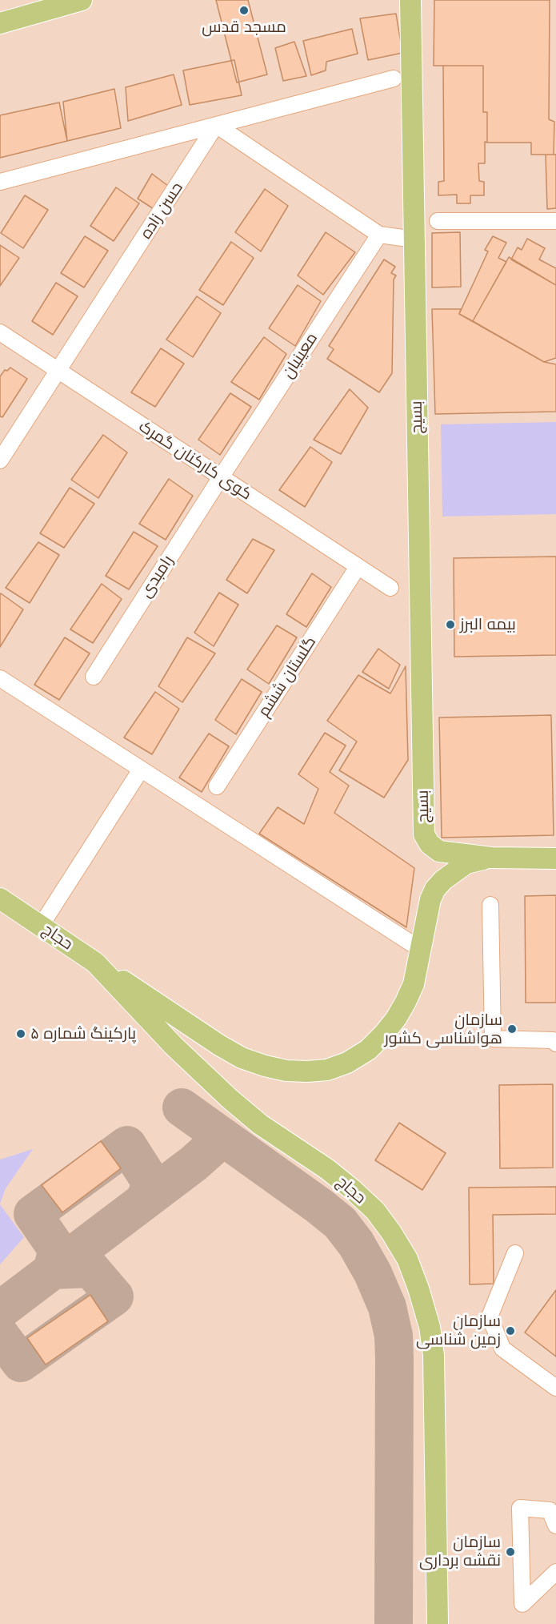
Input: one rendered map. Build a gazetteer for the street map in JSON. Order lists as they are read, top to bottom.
{
  "streets": {
    "main road": ["بسیج", "حجاج"],
    "street": [
      "حسن زاده",
      "معینیان",
      "کوی کارکنان گمرک",
      "رامبدی",
      "گلستان ششم"
    ]
  },
  "crossings": [
    ["حسن زاده", "کوی کارکنان گمرک"],
    ["معینیان", "کوی کارکنان گمرک"],
    ["معینیان", "رامبدی"],
    ["کوی کارکنان گمرک", "رامبدی"],
    ["کوی کارکنان گمرک", "گلستان ششم"]
  ],
  "places": [
    "مسجد قدس",
    "بیمه البرز",
    "سازمان هواشناسی کشور",
    "پارکینگ شماره ۵",
    "سازمان زمین شناسی",
    "سازمان نقشه برداری"
  ]
}
